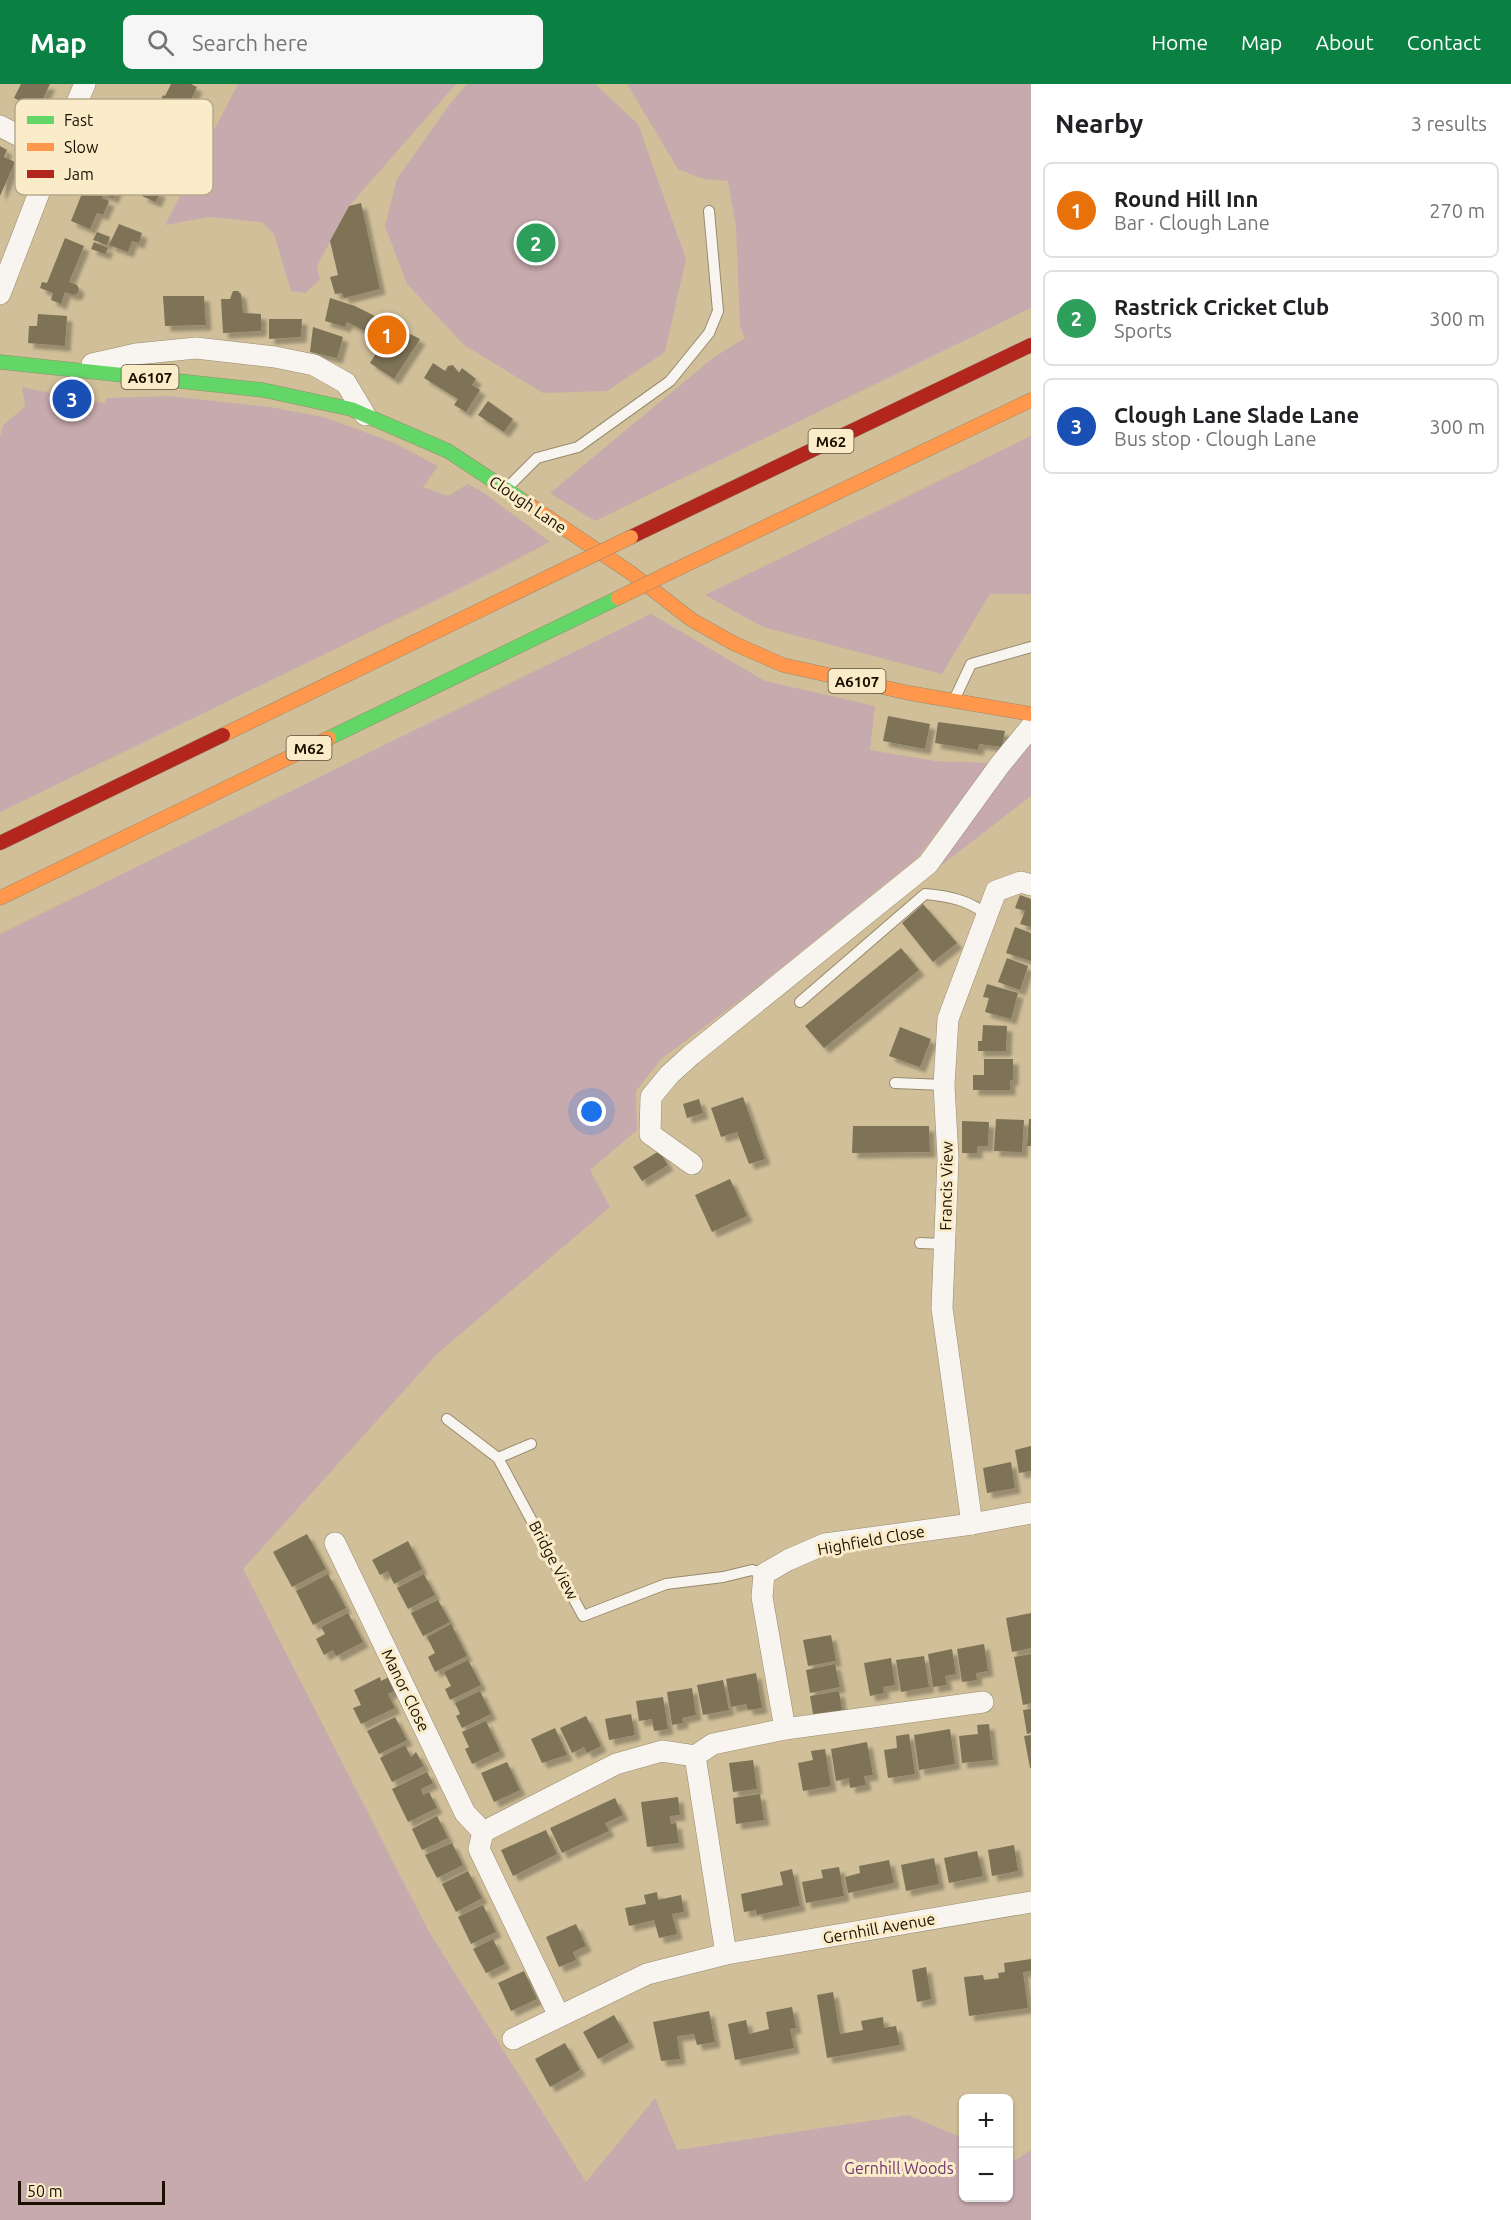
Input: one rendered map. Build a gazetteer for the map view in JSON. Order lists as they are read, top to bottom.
{
  "streets": {
    "main road": ["A6107", "M62", "Clough Lane"],
    "street": [
      "Francis View",
      "Highfield Close",
      "Manor Close",
      "Gernhill Avenue"
    ],
    "lane": ["Bridge View"]
  },
  "crossings": [
    ["Francis View", "Highfield Close"],
    ["Highfield Close", "Bridge View"]
  ],
  "parks": ["Gernhill Woods"],
  "legend": ["Fast", "Slow", "Jam"],
  "scale_bar": "50 m",
  "page": {
    "header": "Map",
    "search": "Search here",
    "nav": [
      "Home",
      "Map",
      "About",
      "Contact"
    ],
    "heading": ["Nearby", "3 results"],
    "list": [
      {
        "mark": "1",
        "name": "Round Hill Inn",
        "note": "Bar · Clough Lane",
        "value": "270 m"
      },
      {
        "mark": "2",
        "name": "Rastrick Cricket Club",
        "note": "Sports",
        "value": "300 m"
      },
      {
        "mark": "3",
        "name": "Clough Lane Slade Lane",
        "note": "Bus stop · Clough Lane",
        "value": "300 m"
      }
    ],
    "pins": ["2", "1", "3"],
    "map_buttons": ["+", "−"],
    "scale": "50 m"
  }
}
